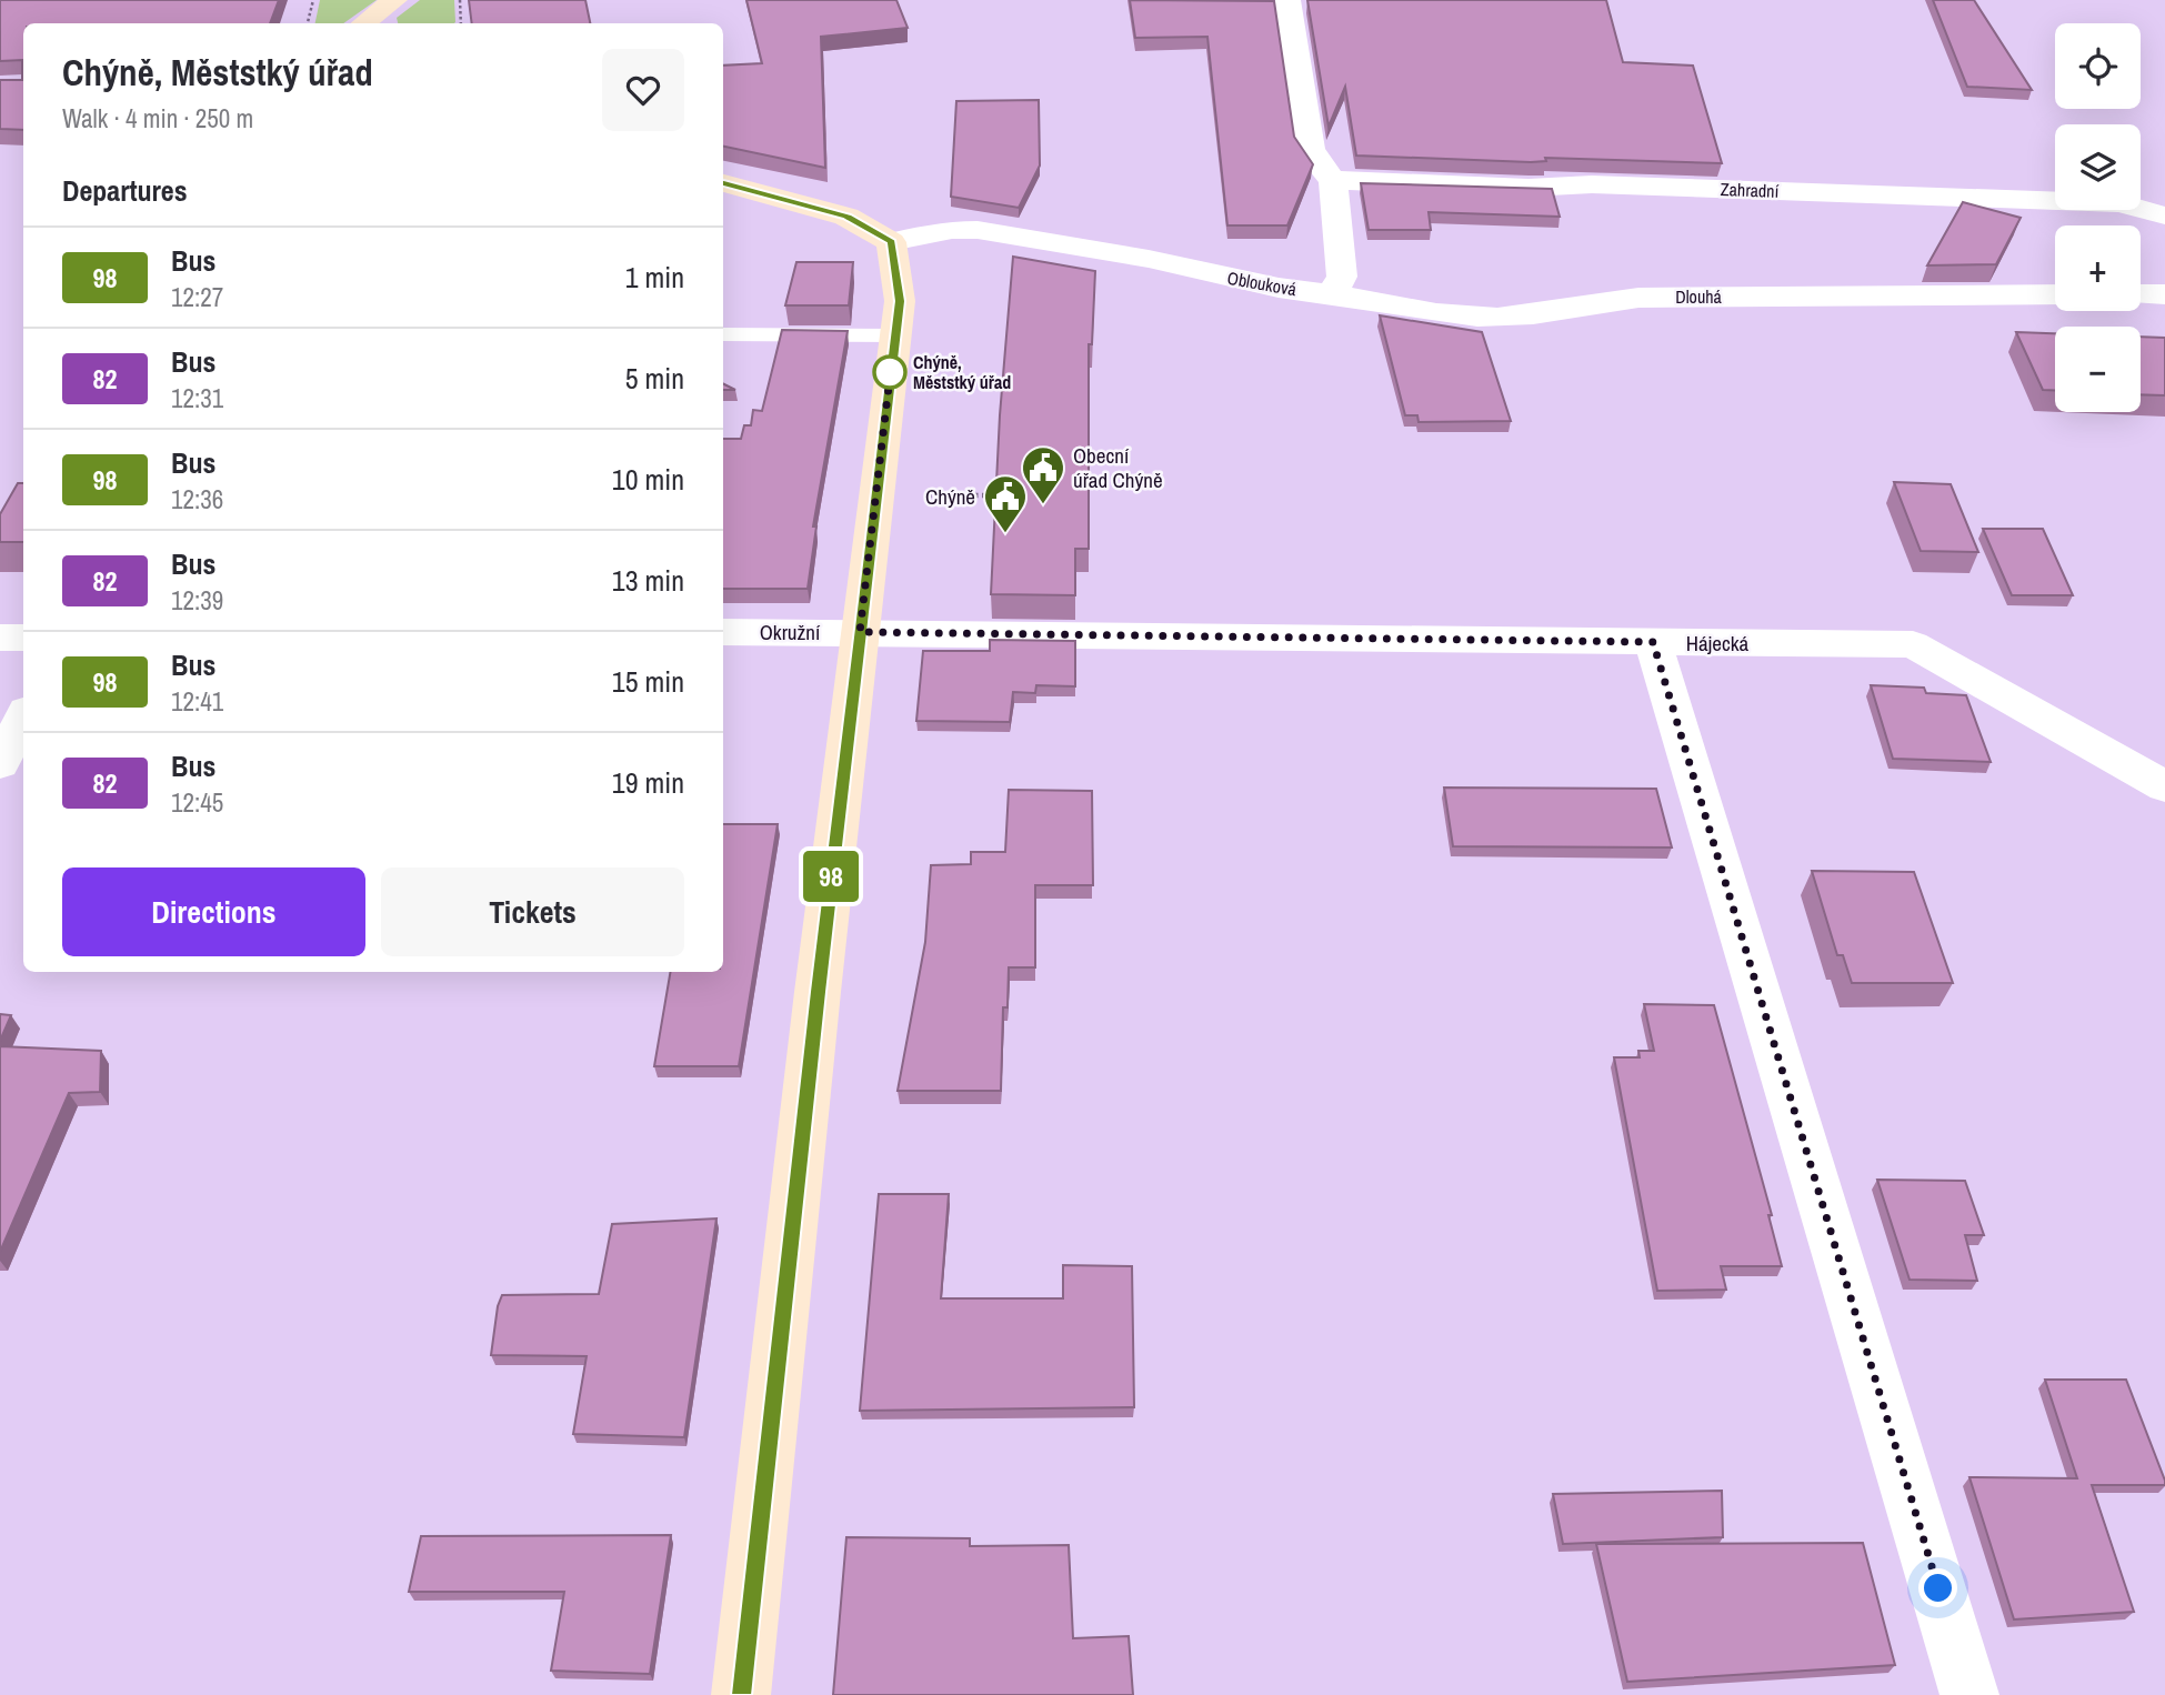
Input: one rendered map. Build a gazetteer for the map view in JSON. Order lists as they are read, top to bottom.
{
  "streets": {
    "street": [
      "Zahradní",
      "Oblouková",
      "Dlouhá",
      "Okružní",
      "Hájecká"
    ]
  },
  "crossings": [
    ["Oblouková", "Dlouhá"],
    ["Okružní", "Hájecká"]
  ],
  "places": {
    "other": ["Chýně, Měststký úřad"],
    "public building": ["Obecní úřad Chýně", "Chýně"]
  },
  "lines": ["bus line 98"],
  "page": {
    "on_map": "98",
    "map_buttons": ["+", "−"],
    "heading": [
      ["Chýně, Měststký úřad", "Walk · 4 min · 250 m"],
      "Departures"
    ],
    "list": [
      {
        "mark": "98",
        "name": "Bus",
        "note": "12:27",
        "value": "1 min"
      },
      {
        "mark": "82",
        "name": "Bus",
        "note": "12:31",
        "value": "5 min"
      },
      {
        "mark": "98",
        "name": "Bus",
        "note": "12:36",
        "value": "10 min"
      },
      {
        "mark": "82",
        "name": "Bus",
        "note": "12:39",
        "value": "13 min"
      },
      {
        "mark": "98",
        "name": "Bus",
        "note": "12:41",
        "value": "15 min"
      },
      {
        "mark": "82",
        "name": "Bus",
        "note": "12:45",
        "value": "19 min"
      }
    ],
    "buttons": ["Directions", "Tickets"]
  }
}
